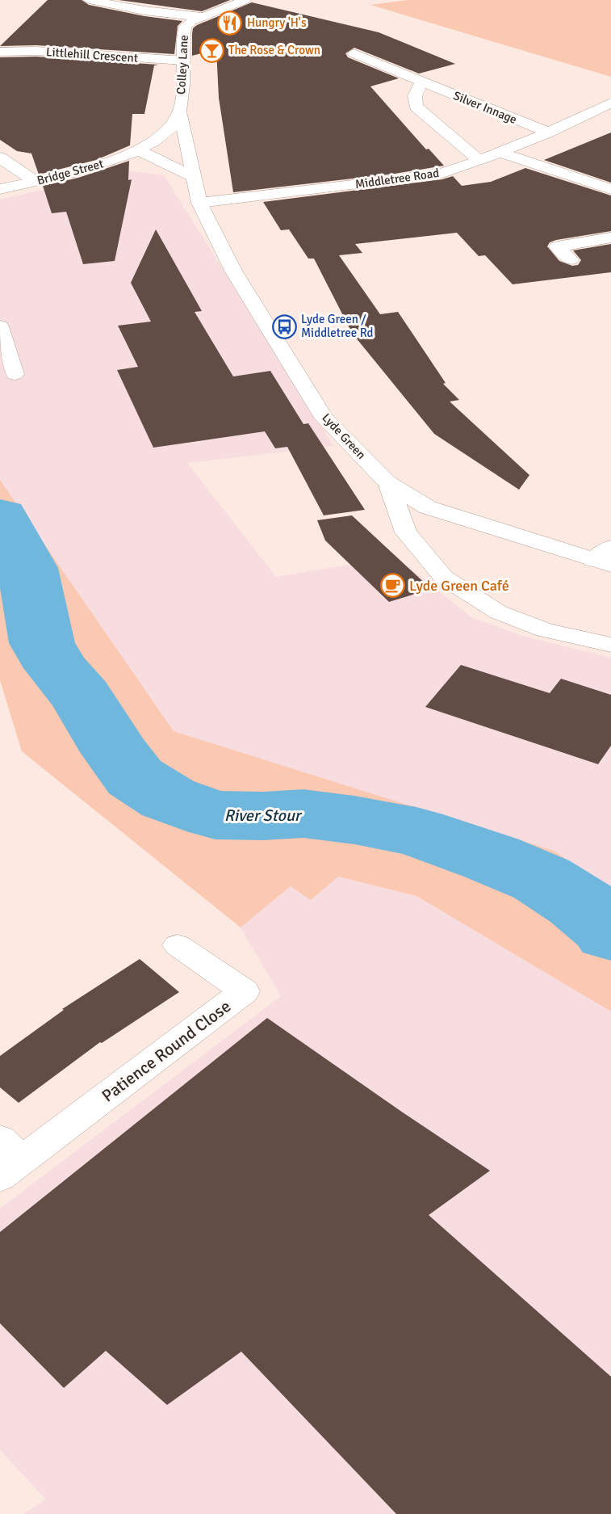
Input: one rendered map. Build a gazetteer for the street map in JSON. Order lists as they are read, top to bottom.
{
  "streets": {
    "street": [
      "Littlehill Crescent",
      "Colley Lane",
      "Silver Innage",
      "Bridge Street",
      "Middletree Road",
      "Lyde Green",
      "Patience Round Close"
    ]
  },
  "crossings": [
    ["Littlehill Crescent", "Colley Lane"],
    ["Colley Lane", "Bridge Street"],
    ["Colley Lane", "Lyde Green"],
    ["Silver Innage", "Middletree Road"],
    ["Middletree Road", "Lyde Green"]
  ],
  "water": ["River Stour"],
  "places": {
    "restaurant": ["Hungry 'H's"],
    "bar": ["The Rose & Crown"],
    "bus stop": ["Lyde Green / Middletree Rd"],
    "cafe": ["Lyde Green Café"]
  }
}
